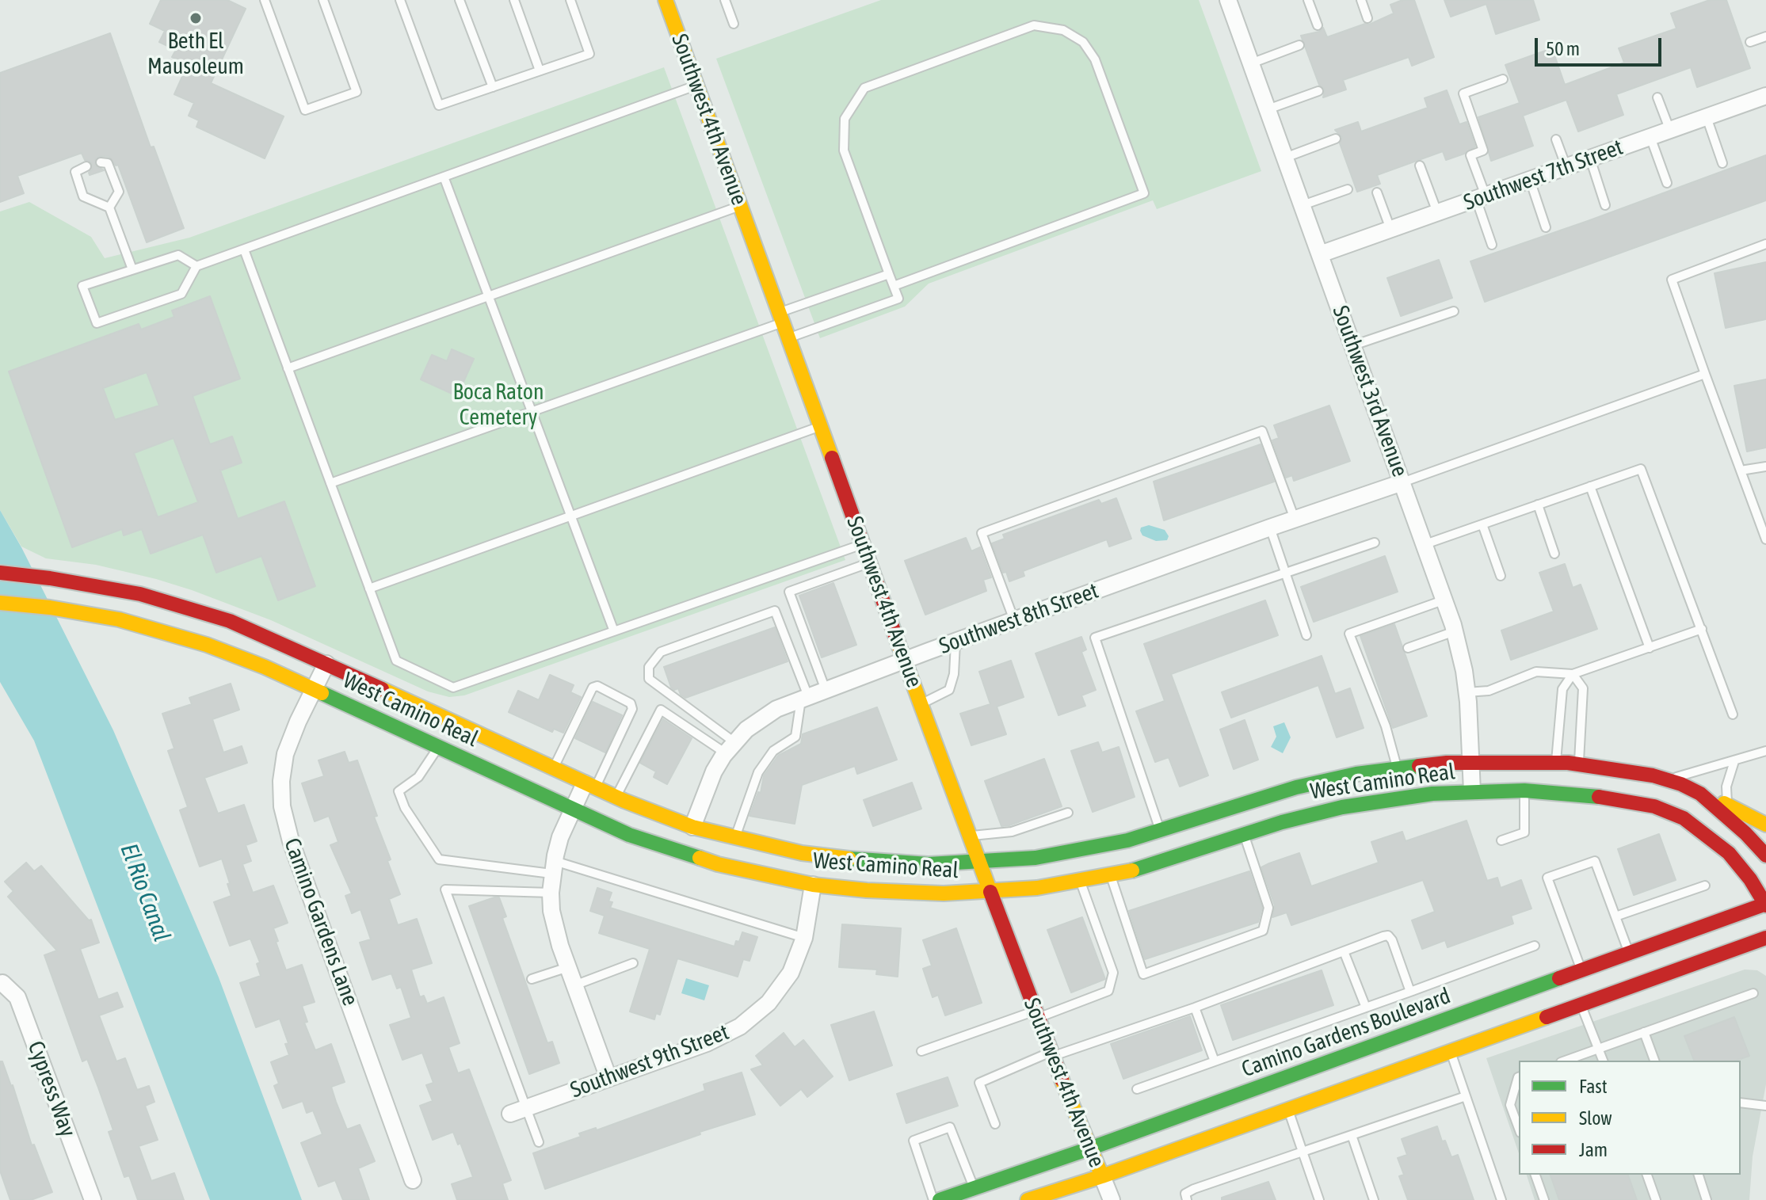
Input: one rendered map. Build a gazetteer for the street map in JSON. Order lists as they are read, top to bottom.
{
  "streets": {
    "street": [
      "Southwest 4th Avenue",
      "Southwest 7th Street",
      "Southwest 3rd Avenue",
      "Southwest 8th Street",
      "West Camino Real",
      "Camino Gardens Lane",
      "Camino Gardens Boulevard",
      "Southwest 9th Street",
      "Cypress Way"
    ]
  },
  "crossings": [
    ["Southwest 4th Avenue", "Southwest 8th Street"],
    ["Southwest 4th Avenue", "West Camino Real"],
    ["Southwest 4th Avenue", "Camino Gardens Boulevard"],
    ["Southwest 7th Street", "Southwest 3rd Avenue"],
    ["Southwest 3rd Avenue", "Southwest 8th Street"],
    ["Southwest 3rd Avenue", "West Camino Real"],
    ["Southwest 8th Street", "West Camino Real"],
    ["West Camino Real", "Camino Gardens Lane"],
    ["West Camino Real", "Camino Gardens Boulevard"],
    ["West Camino Real", "Southwest 9th Street"]
  ],
  "water": ["El Rio Canal"],
  "parks": ["Boca Raton Cemetery"],
  "places": ["Beth El Mausoleum"],
  "legend": ["Fast", "Slow", "Jam"],
  "scale_bar": "50 m"
}
